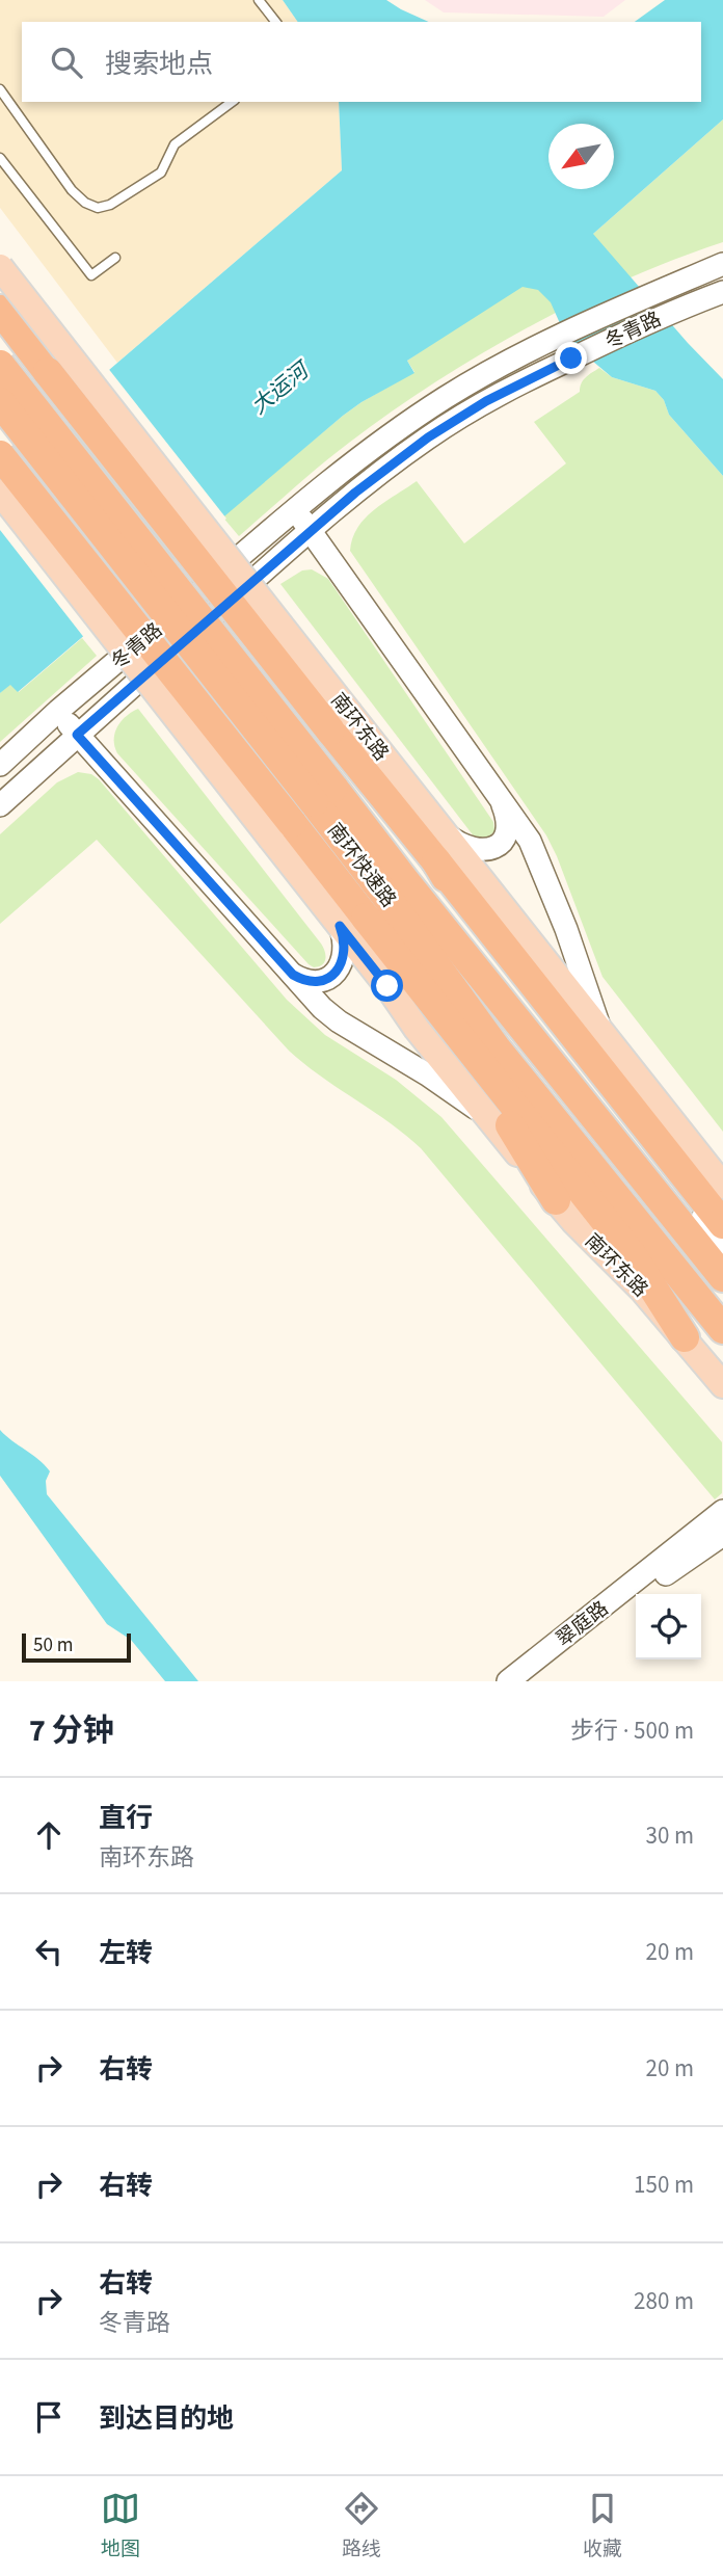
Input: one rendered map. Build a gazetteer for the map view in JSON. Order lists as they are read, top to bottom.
{
  "streets": {
    "highway": ["南环快速路"],
    "main road": ["冬青路", "南环东路", "翠庭路"]
  },
  "water": ["大运河"],
  "scale_bar": "50 m",
  "north": "bottom left",
  "page": {
    "search": "搜索地点",
    "scale": "50 m",
    "heading": ["7 分钟", "步行 · 500 m"],
    "list": [
      ["直行", "南环东路", "30 m"],
      ["左转", "20 m"],
      ["右转", "20 m"],
      ["右转", "150 m"],
      ["右转", "冬青路", "280 m"],
      "到达目的地"
    ],
    "nav": ["地图", "路线", "收藏"]
  }
}
